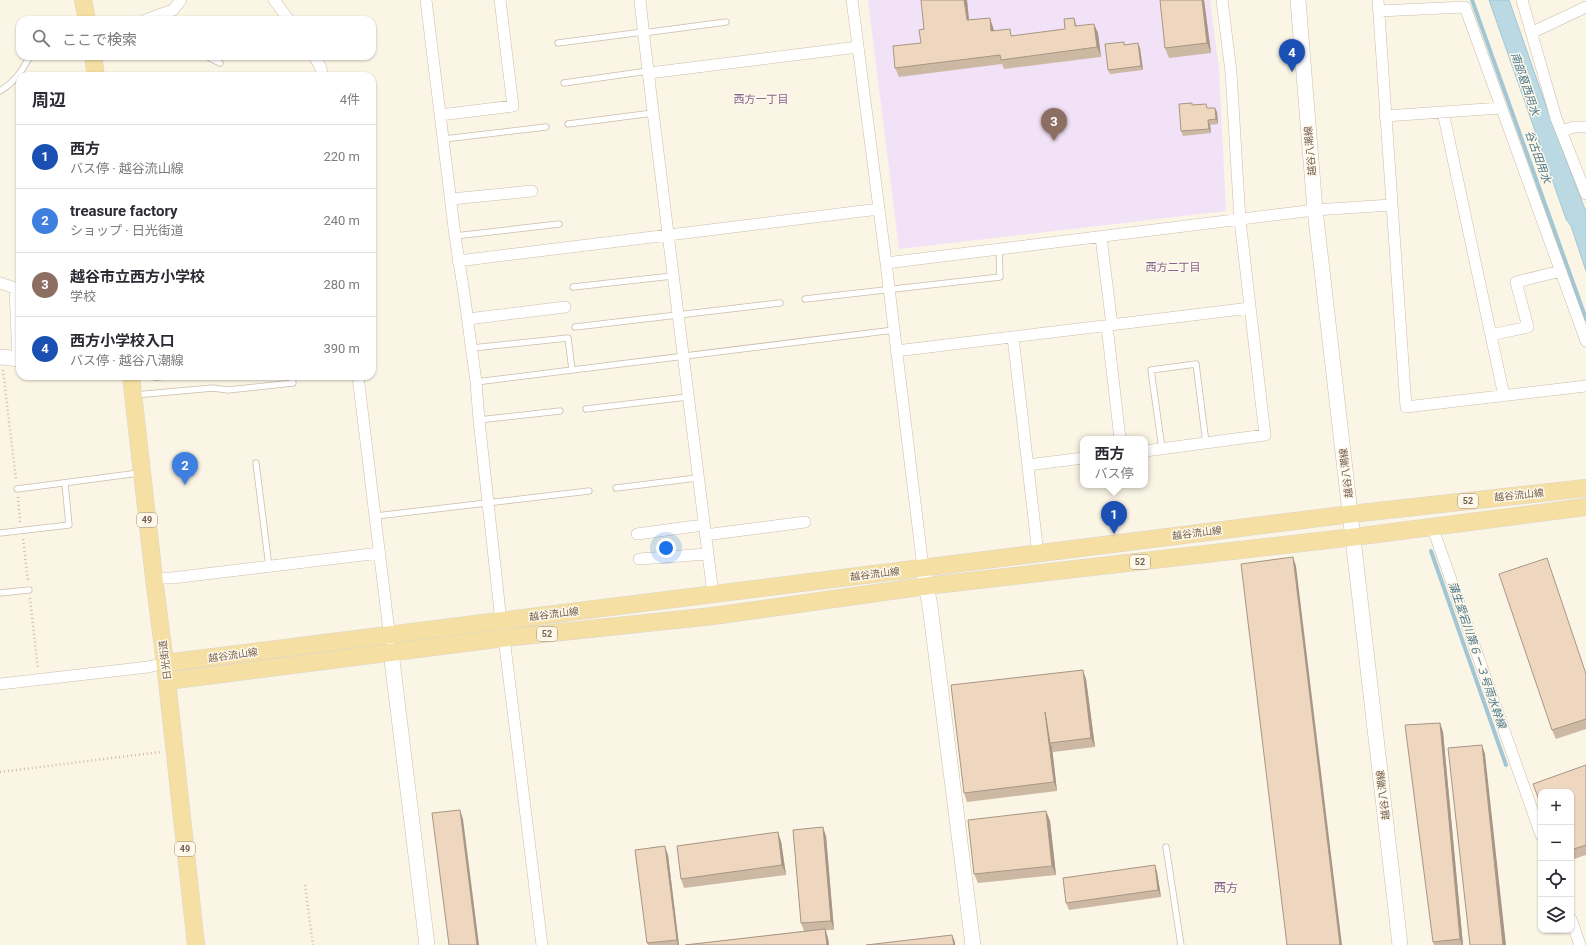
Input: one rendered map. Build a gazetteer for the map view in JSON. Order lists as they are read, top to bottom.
{
  "streets": {
    "main road": [
      "越谷八潮線",
      "越谷流山線",
      "52",
      "49",
      "日光街道"
    ]
  },
  "crossings": [
    ["越谷八潮線", "越谷流山線"],
    ["越谷流山線", "日光街道"]
  ],
  "districts": ["西方一丁目", "西方二丁目", "西方"],
  "water": ["南部葛西用水", "谷古田用水", "蒲生愛宕川第６ー３号雨水幹線"],
  "page": {
    "search": "ここで検索",
    "pins": [
      "4",
      "3",
      "2",
      "1"
    ],
    "heading": ["周辺", "4件"],
    "list": [
      {
        "mark": "1",
        "name": "西方",
        "note": "バス停 · 越谷流山線",
        "value": "220 m"
      },
      {
        "mark": "2",
        "name": "treasure factory",
        "note": "ショップ · 日光街道",
        "value": "240 m"
      },
      {
        "mark": "3",
        "name": "越谷市立西方小学校",
        "note": "学校",
        "value": "280 m"
      },
      {
        "mark": "4",
        "name": "西方小学校入口",
        "note": "バス停 · 越谷八潮線",
        "value": "390 m"
      }
    ],
    "popup": ["西方", "バス停"],
    "map_buttons": ["+", "−"]
  }
}
